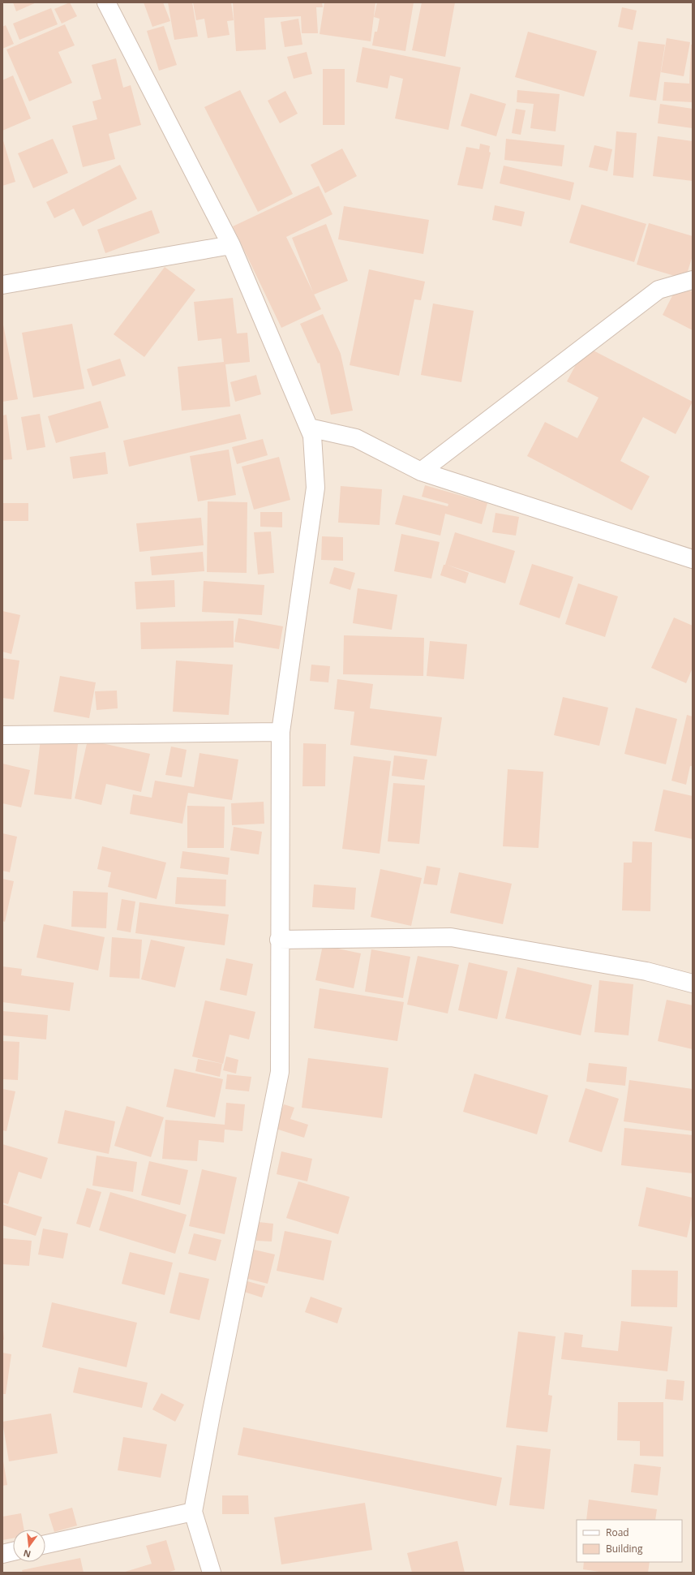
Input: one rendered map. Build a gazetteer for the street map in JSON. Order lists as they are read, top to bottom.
{
  "legend": ["Road", "Building"],
  "north": "bottom"
}
